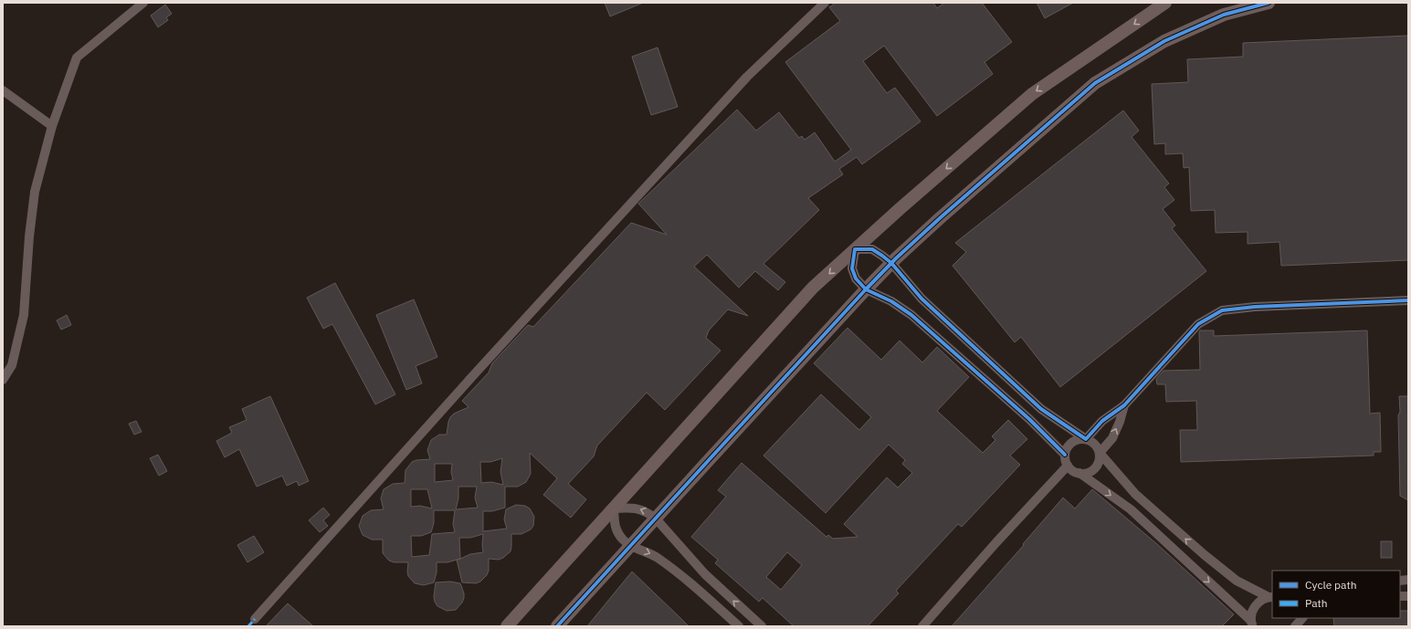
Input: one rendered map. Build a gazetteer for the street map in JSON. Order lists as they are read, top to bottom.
{
  "legend": ["Cycle path", "Path"]
}
